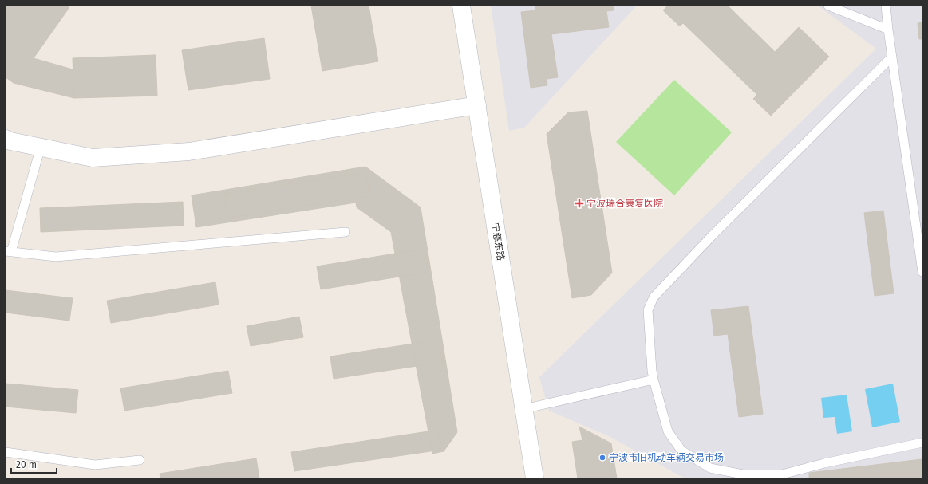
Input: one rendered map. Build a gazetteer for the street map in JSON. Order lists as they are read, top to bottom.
{
  "streets": {
    "main road": ["宁慈东路"]
  },
  "places": {
    "health": ["宁波瑞合康复医院"],
    "other": ["宁波市旧机动车辆交易市场"]
  },
  "scale_bar": "20 m"
}
